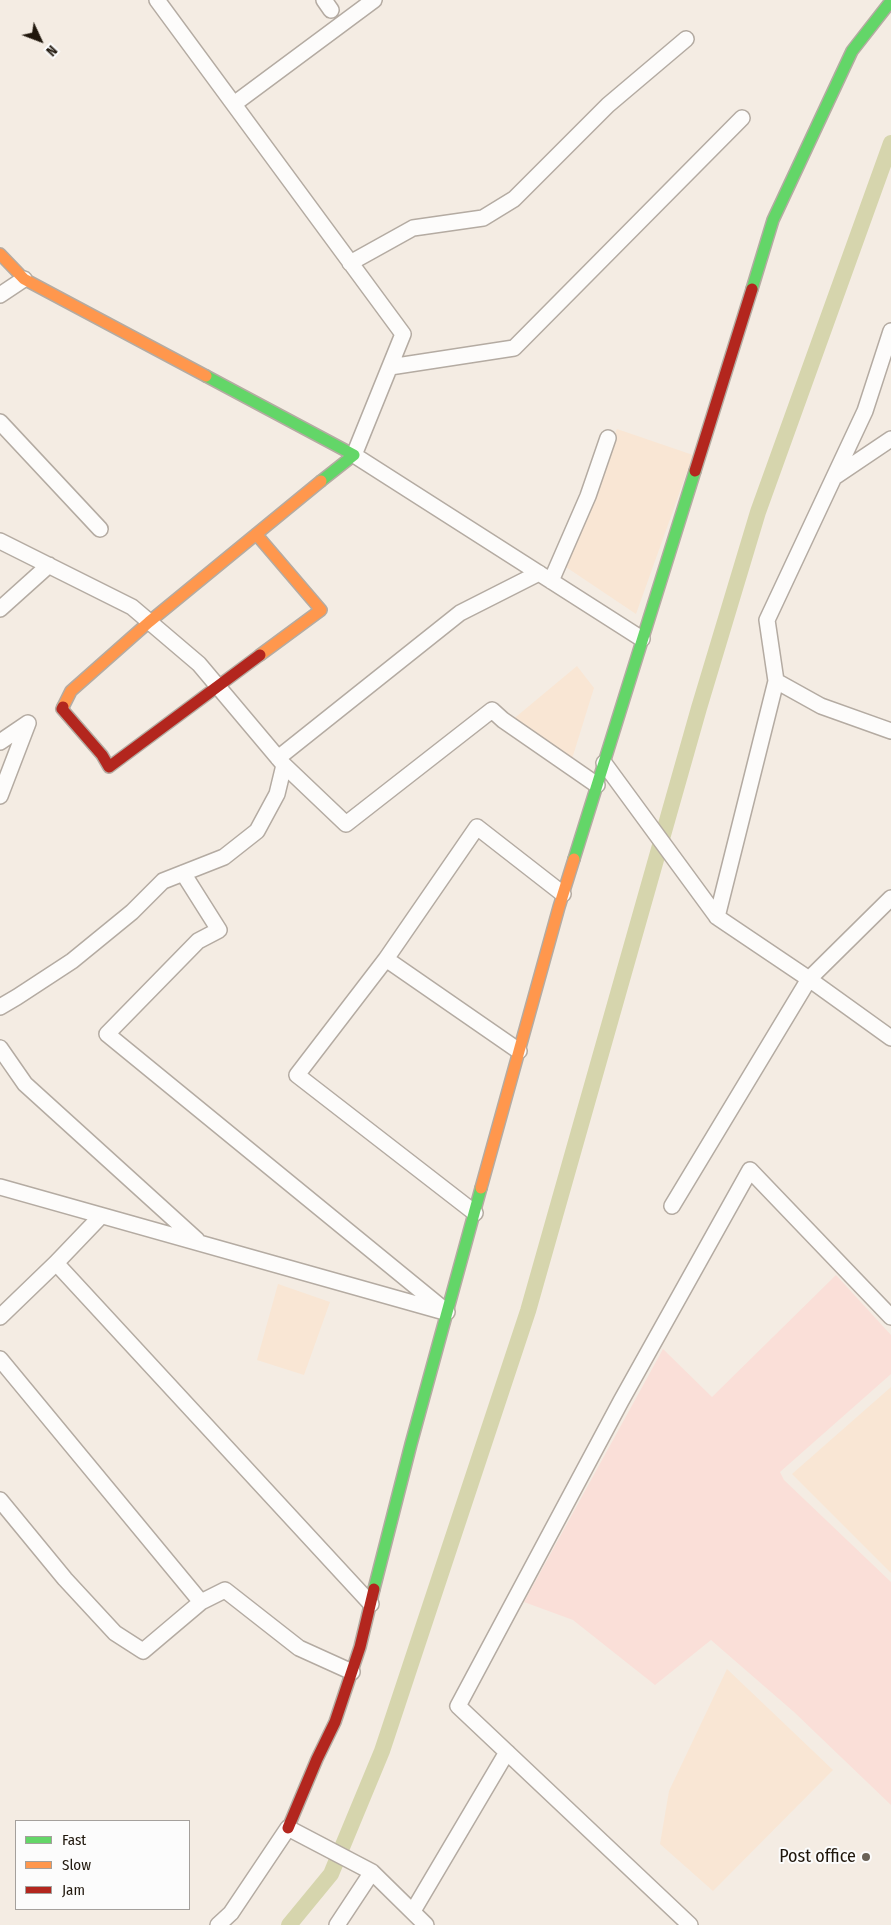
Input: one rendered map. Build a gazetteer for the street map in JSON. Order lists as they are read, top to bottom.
{
  "places": ["Post office"],
  "legend": ["Fast", "Slow", "Jam"],
  "north": "bottom right"
}
